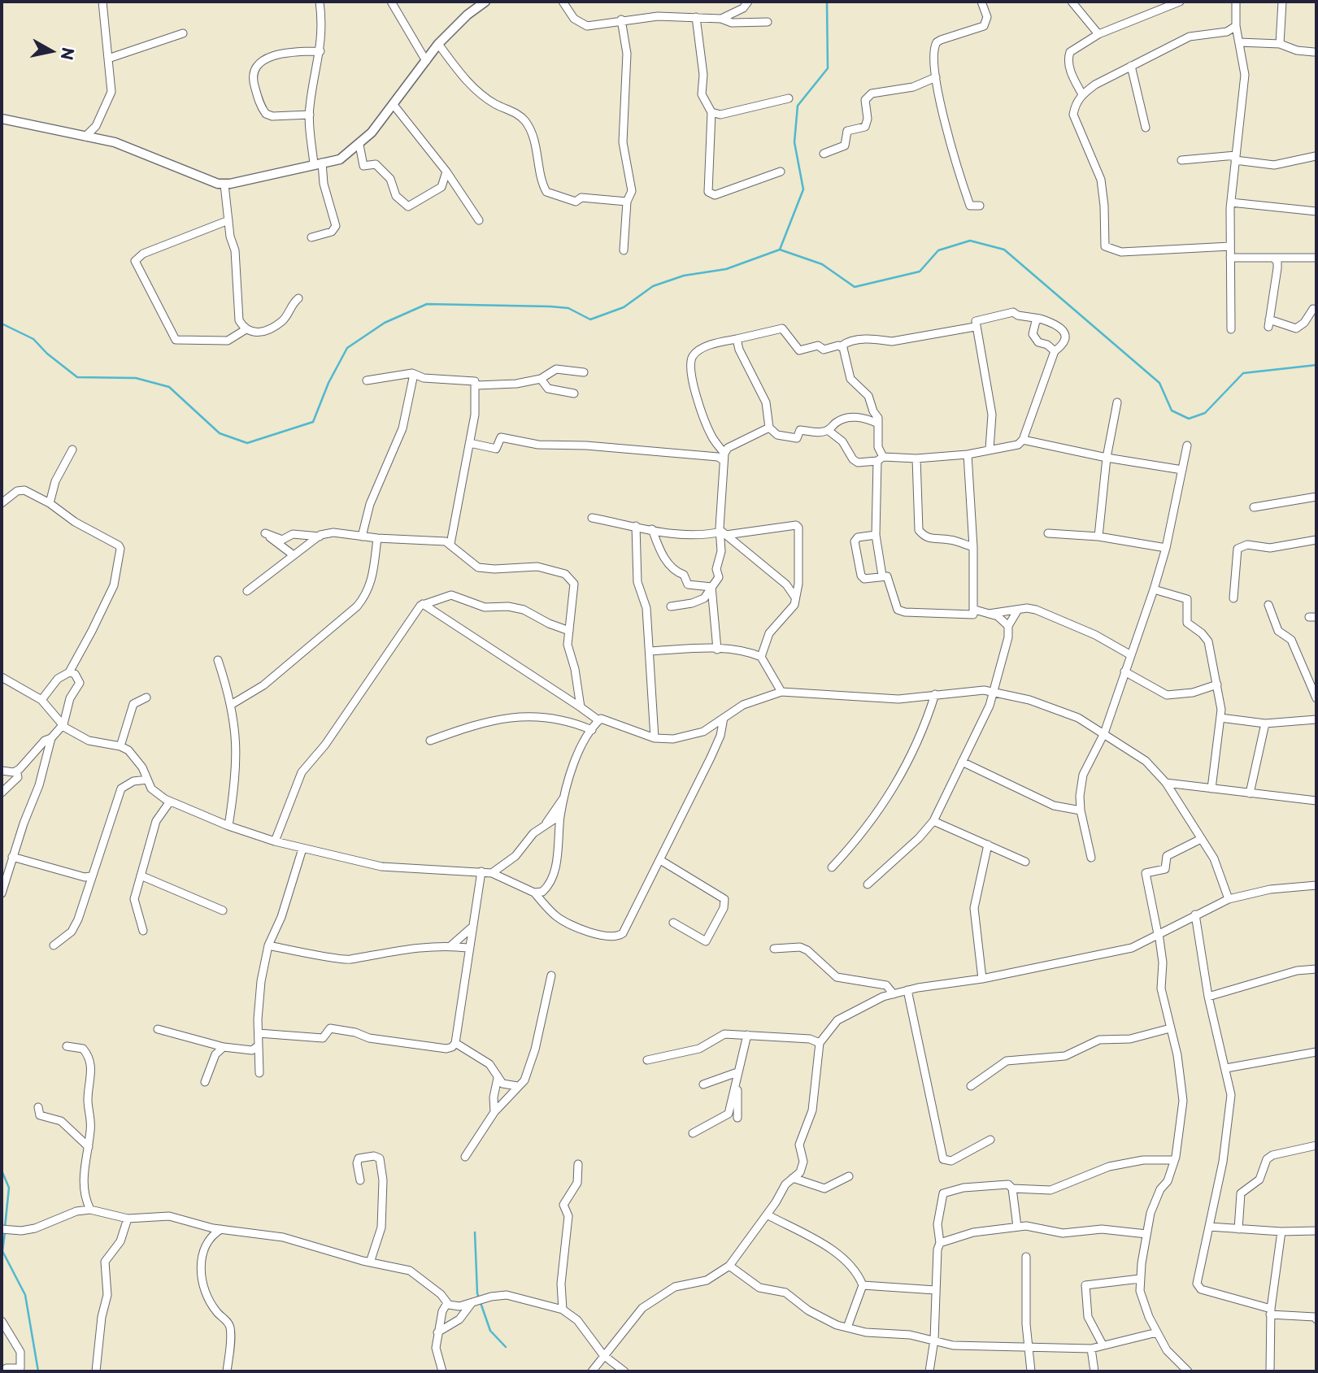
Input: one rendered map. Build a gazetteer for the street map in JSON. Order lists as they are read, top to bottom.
{
  "north": "right"
}
